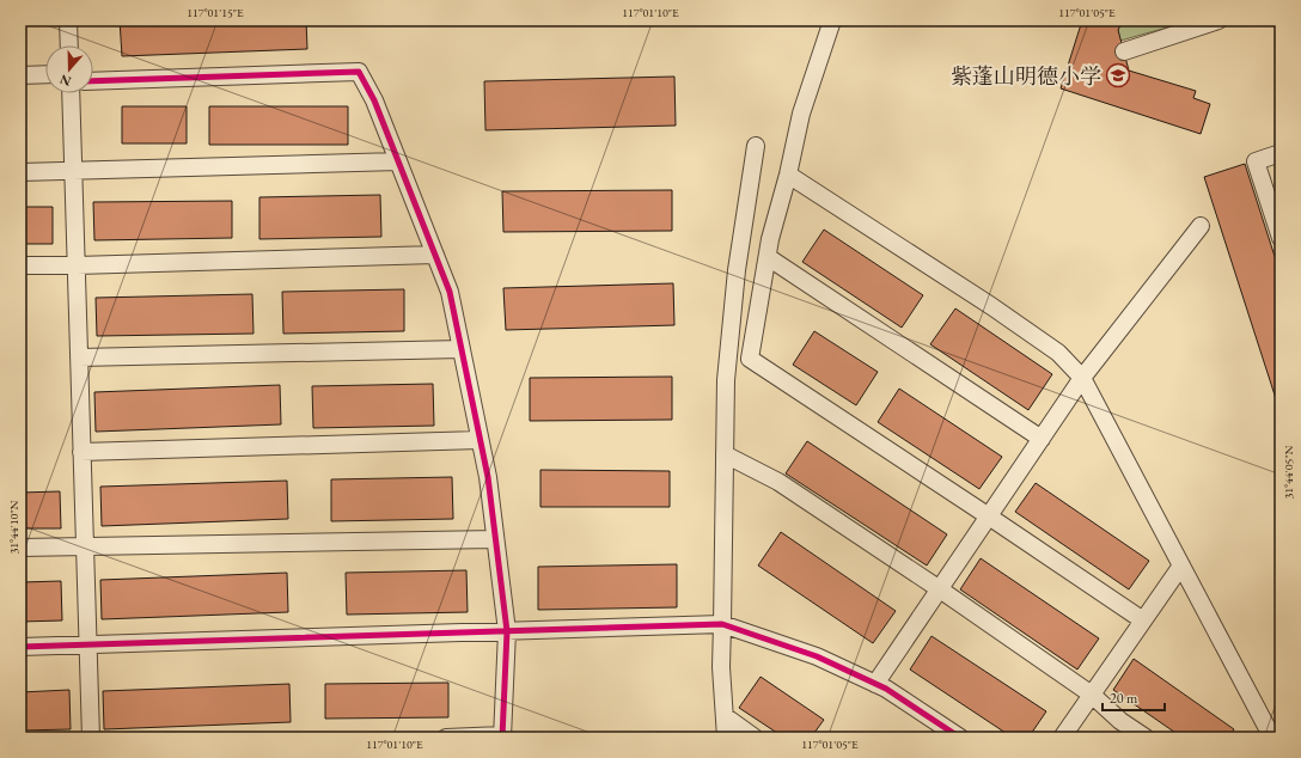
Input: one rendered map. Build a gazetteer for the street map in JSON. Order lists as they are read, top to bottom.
{
  "places": {
    "school or university": ["紫蓬山明德小学"]
  },
  "scale_bar": "20 m",
  "north": "bottom",
  "coordinates": [
    "117°01'15\"E",
    "117°01'10\"E",
    "117°01'05\"E",
    "31°44'05\"N",
    "31°44'10\"N"
  ]
}
